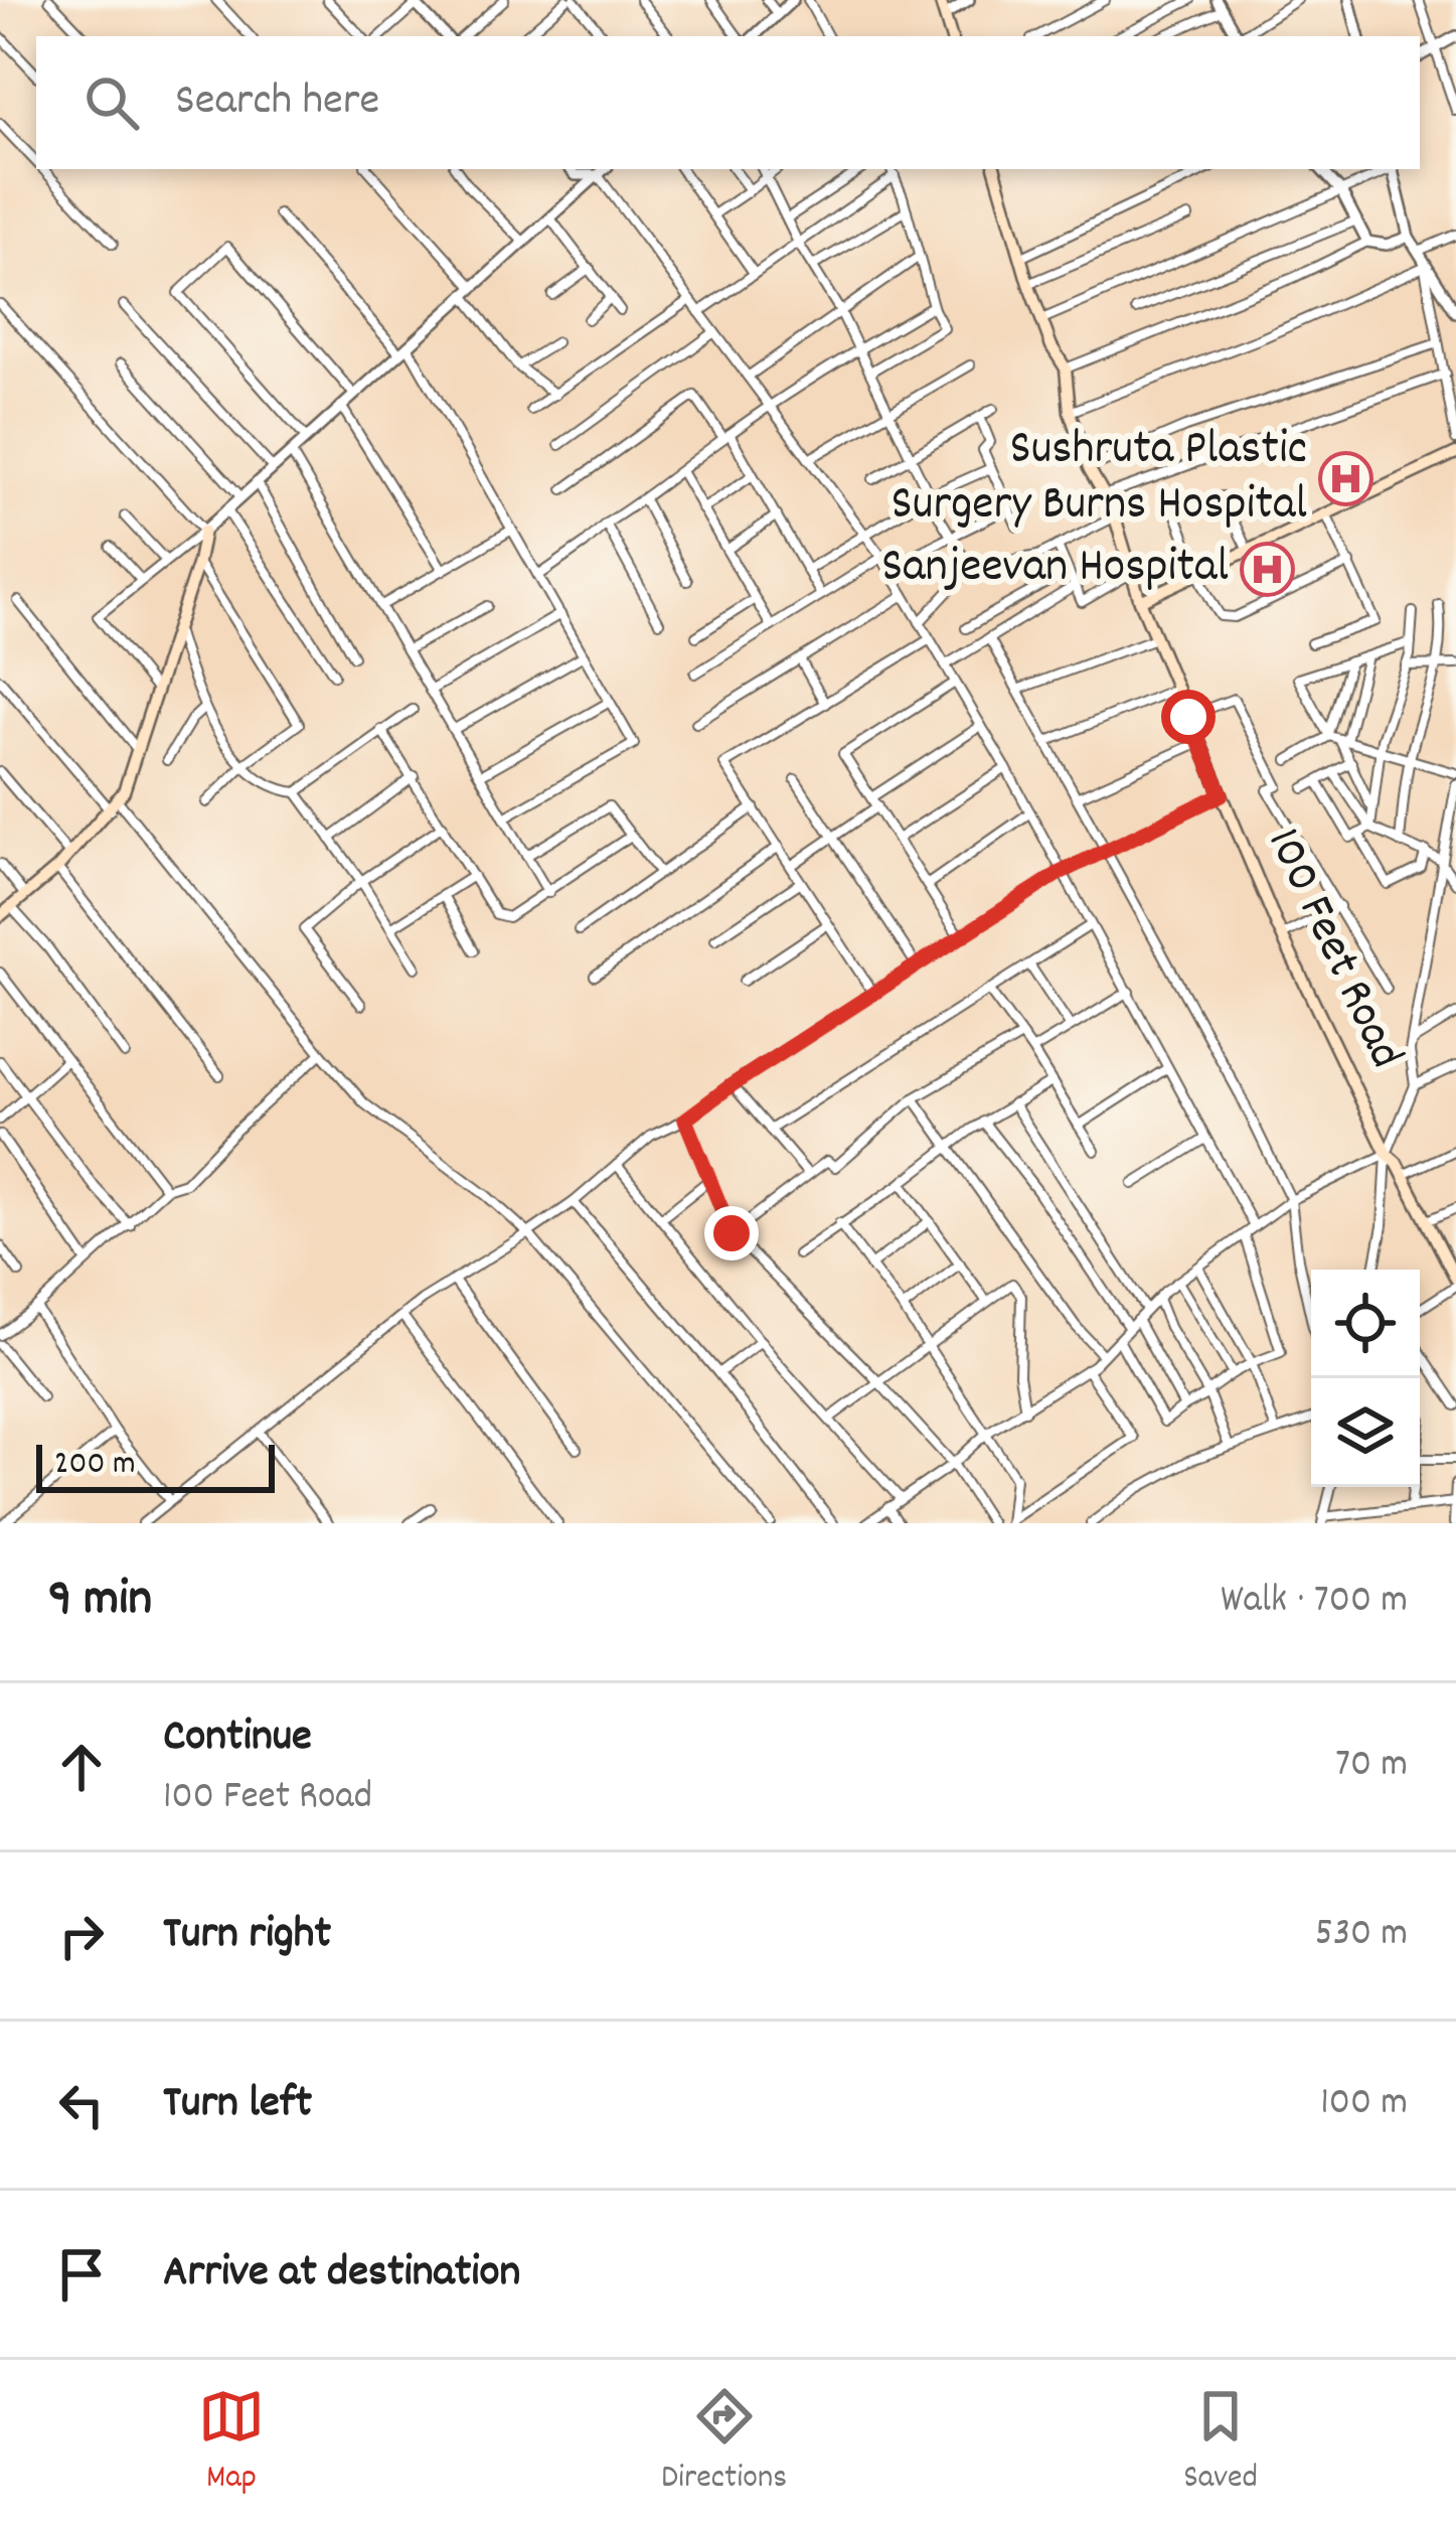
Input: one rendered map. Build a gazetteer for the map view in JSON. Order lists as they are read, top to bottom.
{
  "streets": {
    "main road": ["100 Feet Road"]
  },
  "places": {
    "hospital": ["Sushruta Plastic Surgery Burns Hospital", "Sanjeevan Hospital"]
  },
  "scale_bar": "200 m",
  "page": {
    "search": "Search here",
    "scale": "200 m",
    "heading": ["9 min", "Walk · 700 m"],
    "list": [
      ["Continue", "100 Feet Road", "70 m"],
      ["Turn right", "530 m"],
      ["Turn left", "100 m"],
      "Arrive at destination"
    ],
    "nav": ["Map", "Directions", "Saved"]
  }
}
